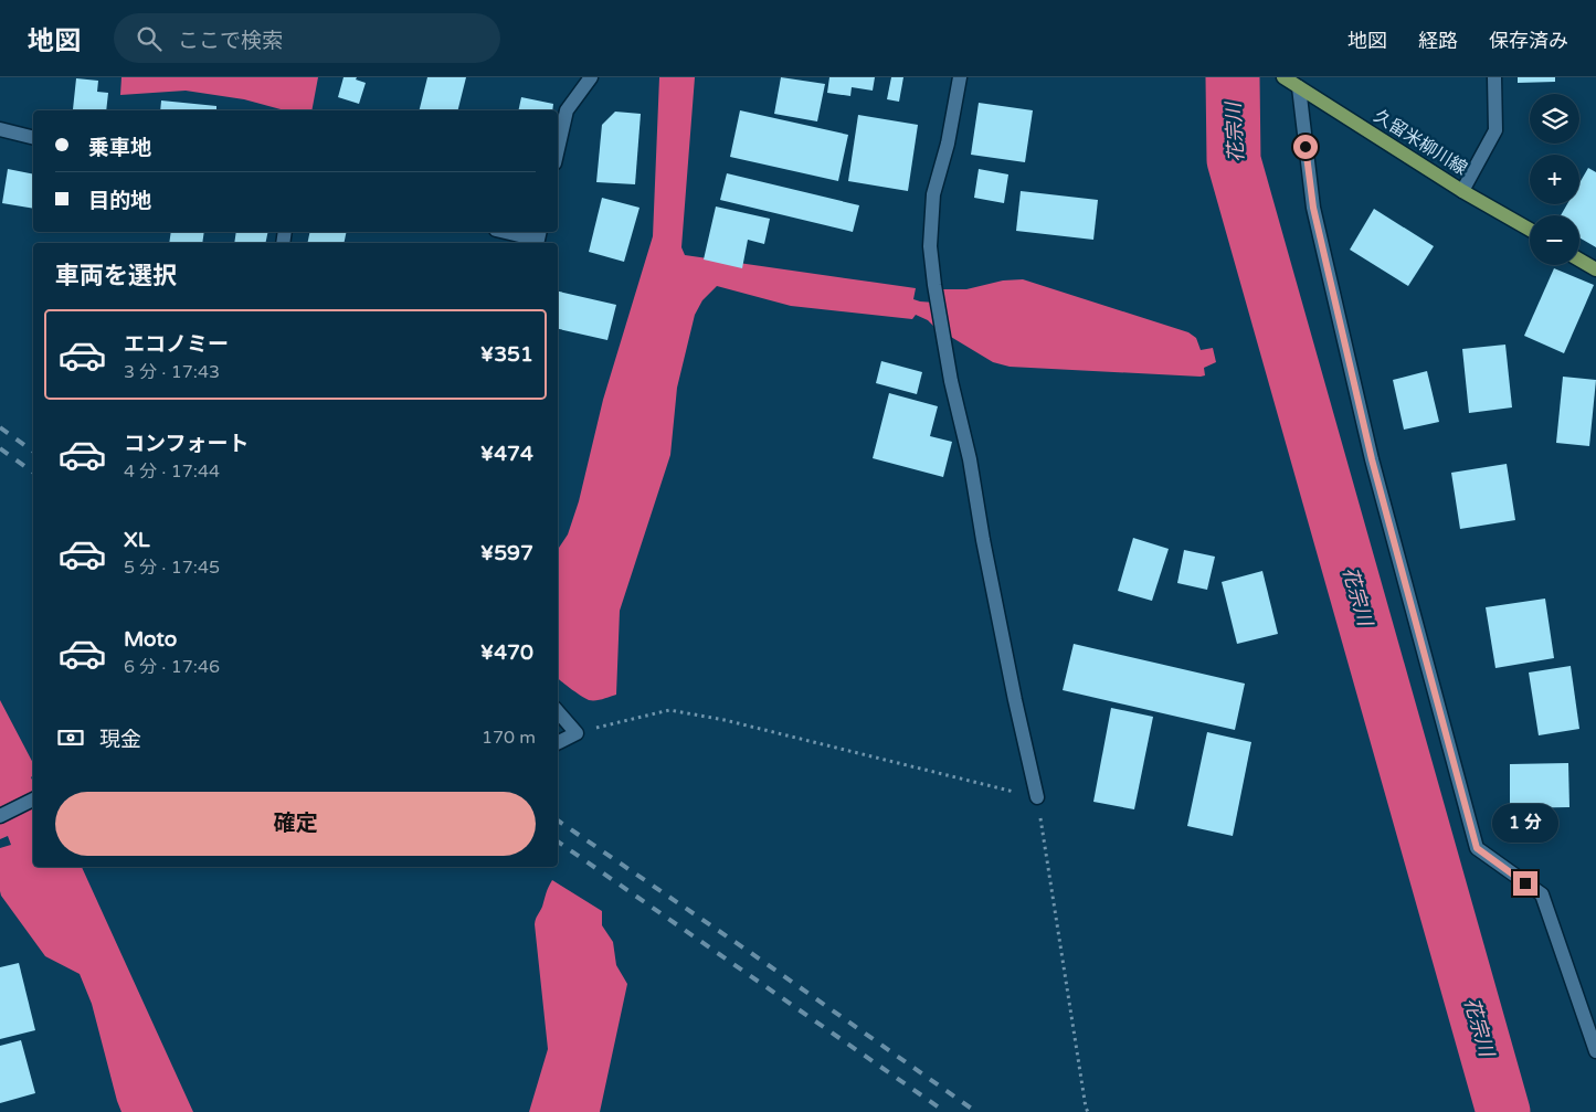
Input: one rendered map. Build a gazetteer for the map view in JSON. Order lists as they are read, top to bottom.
{
  "streets": {
    "main road": ["久留米柳川線"]
  },
  "water": ["花宗川"],
  "page": {
    "header": "地図",
    "search": "ここで検索",
    "nav": ["地図", "経路", "保存済み"],
    "map_buttons": ["+", "−"],
    "banner": ["乗車地", "目的地"],
    "heading": "車両を選択",
    "list": [
      {
        "name": "エコノミー",
        "note": "3 分 · 17:43",
        "value": "¥351"
      },
      {
        "name": "コンフォート",
        "note": "4 分 · 17:44",
        "value": "¥474"
      },
      {
        "name": "XL",
        "note": "5 分 · 17:45",
        "value": "¥597"
      },
      {
        "name": "Moto",
        "note": "6 分 · 17:46",
        "value": "¥470"
      }
    ],
    "pay": ["現金", "170 m"],
    "buttons": "確定",
    "bubble": "1 分"
  }
}
